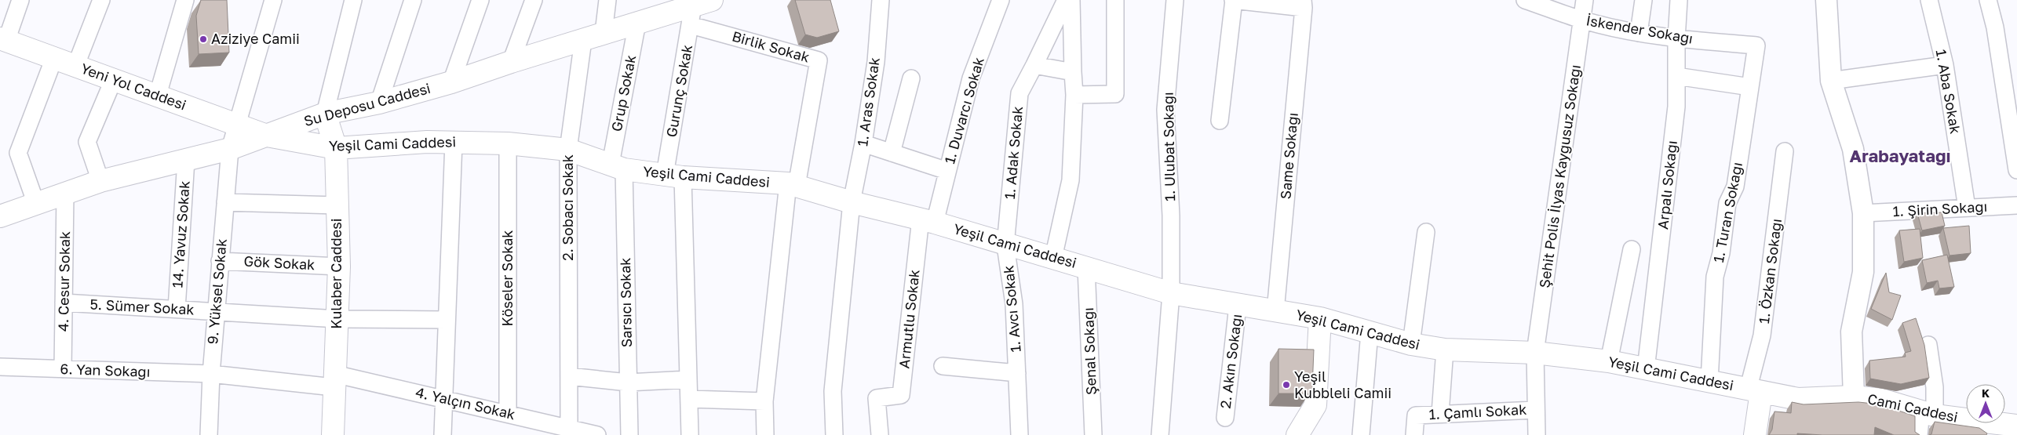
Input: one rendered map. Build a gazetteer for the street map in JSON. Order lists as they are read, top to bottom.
{
  "streets": {
    "main road": [
      "Yeni Yol Caddesi",
      "Su Deposu Caddesi",
      "Yeşil Cami Caddesi",
      "Kulaber Caddesi",
      "Cami Caddesi"
    ],
    "street": [
      "İskender Sokağı",
      "Birlik Sokak",
      "Gurunç Sokak",
      "1. Aba Sokak",
      "Grup Sokak",
      "1. Aras Sokak",
      "1. Duvarcı Sokak",
      "1. Ulubat Sokağı",
      "1. Adak Sokak",
      "Same Sokağı",
      "Şehit Polis İlyas Kaygusuz Sokağı",
      "Arpalı Sokağı",
      "2. Sobacı Sokak",
      "1. Şirin Sokağı",
      "1. Turan Sokağı",
      "14. Yavuz Sokak",
      "Gök Sokak",
      "1. Özkan Sokağı",
      "Köseler Sokak",
      "4. Cesur Sokak",
      "9. Yüksel Sokak",
      "Sarsıcı Sokak",
      "5. Sümer Sokak",
      "1. Avcı Sokak",
      "Armutlu Sokak",
      "Şenal Sokağı",
      "2. Akın Sokağı",
      "6. Yan Sokağı",
      "4. Yalçın Sokak",
      "1. Çamlı Sokak"
    ]
  },
  "crossings": [
    ["İskender Sokağı", "Şehit Polis İlyas Kaygusuz Sokağı"],
    ["İskender Sokağı", "Arpalı Sokağı"],
    ["İskender Sokağı", "1. Turan Sokağı"],
    ["Birlik Sokak", "Gurunç Sokak"],
    ["Birlik Sokak", "Su Deposu Caddesi"],
    ["Birlik Sokak", "Yeşil Cami Caddesi"],
    ["Yeni Yol Caddesi", "Su Deposu Caddesi"],
    ["Yeni Yol Caddesi", "Yeşil Cami Caddesi"],
    ["Yeni Yol Caddesi", "9. Yüksel Sokak"],
    ["Gurunç Sokak", "Su Deposu Caddesi"],
    ["Gurunç Sokak", "Yeşil Cami Caddesi"],
    ["1. Aba Sokak", "1. Şirin Sokağı"],
    ["Grup Sokak", "Su Deposu Caddesi"],
    ["Grup Sokak", "Yeşil Cami Caddesi"],
    ["Grup Sokak", "Sarsıcı Sokak"],
    ["1. Aras Sokak", "Yeşil Cami Caddesi"],
    ["Su Deposu Caddesi", "Yeşil Cami Caddesi"],
    ["Su Deposu Caddesi", "2. Sobacı Sokak"],
    ["Su Deposu Caddesi", "14. Yavuz Sokak"],
    ["Su Deposu Caddesi", "Kulaber Caddesi"],
    ["Su Deposu Caddesi", "4. Cesur Sokak"],
    ["Su Deposu Caddesi", "9. Yüksel Sokak"],
    ["1. Duvarcı Sokak", "Yeşil Cami Caddesi"],
    ["1. Duvarcı Sokak", "Armutlu Sokak"],
    ["Yeşil Cami Caddesi", "1. Ulubat Sokağı"],
    ["Yeşil Cami Caddesi", "1. Adak Sokak"],
    ["Yeşil Cami Caddesi", "Same Sokağı"],
    ["Yeşil Cami Caddesi", "Şehit Polis İlyas Kaygusuz Sokağı"],
    ["Yeşil Cami Caddesi", "Arpalı Sokağı"],
    ["Yeşil Cami Caddesi", "2. Sobacı Sokak"],
    ["Yeşil Cami Caddesi", "1. Turan Sokağı"],
    ["Yeşil Cami Caddesi", "1. Özkan Sokağı"],
    ["Yeşil Cami Caddesi", "Kulaber Caddesi"],
    ["Yeşil Cami Caddesi", "Köseler Sokak"],
    ["Yeşil Cami Caddesi", "Sarsıcı Sokak"],
    ["Yeşil Cami Caddesi", "1. Avcı Sokak"],
    ["Yeşil Cami Caddesi", "Armutlu Sokak"],
    ["Yeşil Cami Caddesi", "Şenal Sokağı"],
    ["Yeşil Cami Caddesi", "2. Akın Sokağı"],
    ["Yeşil Cami Caddesi", "Cami Caddesi"],
    ["1. Adak Sokak", "1. Avcı Sokak"],
    ["Şehit Polis İlyas Kaygusuz Sokağı", "1. Çamlı Sokak"],
    ["2. Sobacı Sokak", "4. Yalçın Sokak"],
    ["14. Yavuz Sokak", "5. Sümer Sokak"],
    ["Gök Sokak", "Kulaber Caddesi"],
    ["Gök Sokak", "9. Yüksel Sokak"],
    ["1. Özkan Sokağı", "Cami Caddesi"],
    ["Kulaber Caddesi", "5. Sümer Sokak"],
    ["Kulaber Caddesi", "4. Yalçın Sokak"],
    ["Köseler Sokak", "4. Yalçın Sokak"],
    ["4. Cesur Sokak", "5. Sümer Sokak"],
    ["4. Cesur Sokak", "6. Yan Sokağı"],
    ["9. Yüksel Sokak", "5. Sümer Sokak"],
    ["9. Yüksel Sokak", "6. Yan Sokağı"],
    ["9. Yüksel Sokak", "4. Yalçın Sokak"],
    ["6. Yan Sokağı", "4. Yalçın Sokak"]
  ],
  "districts": ["Arabayatağı"],
  "places": ["Aziziye Camii", "Yeşil Kubbleli Camii"],
  "north": "top"
}
